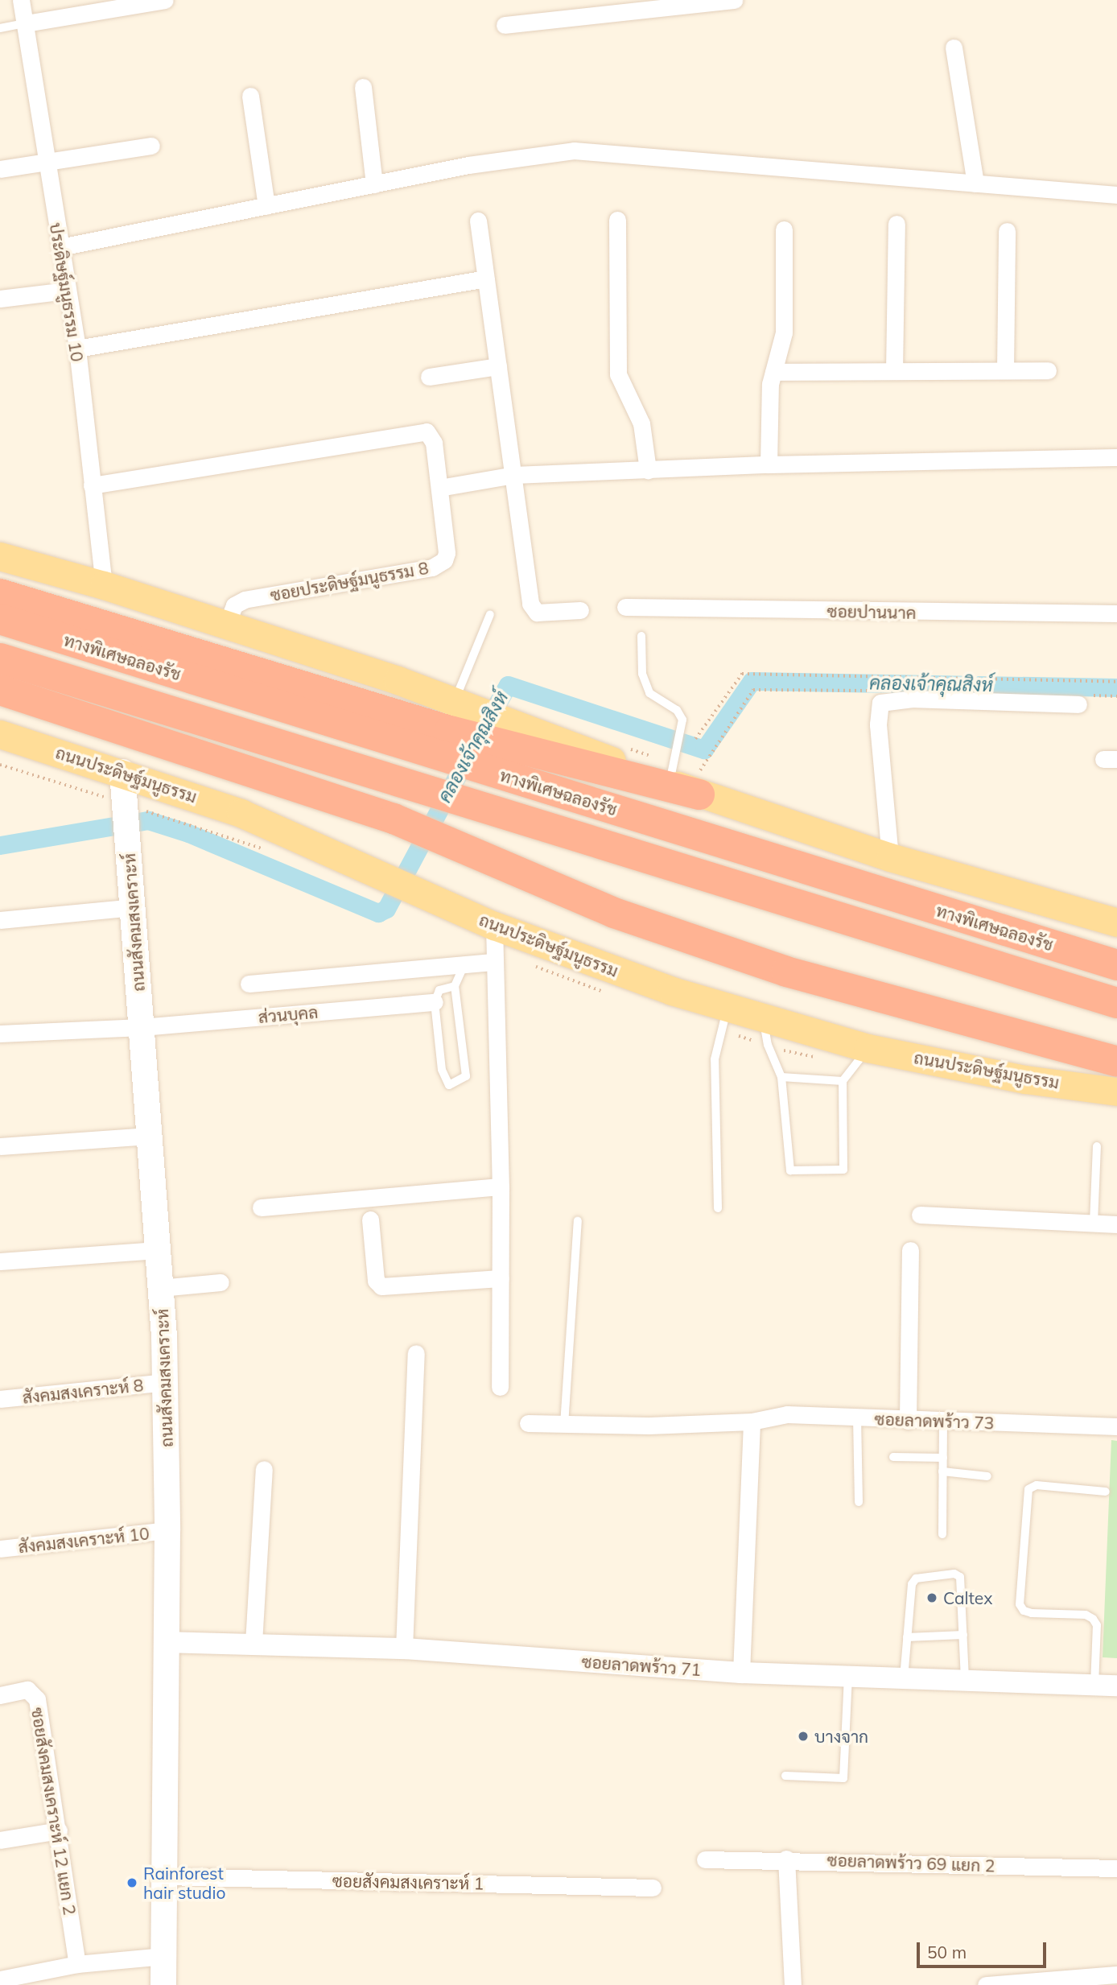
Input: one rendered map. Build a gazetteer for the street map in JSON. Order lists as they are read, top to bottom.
{
  "streets": {
    "highway": ["ทางพิเศษฉลองรัช"],
    "main road": ["ถนนประดิษฐ์มนูธรรม", "ถนนสังคมสงเคราะห์"],
    "street": [
      "ประดิษฐ์มนูธรรม 10",
      "ซอยประดิษฐ์มนูธรรม 8",
      "ซอยปานนาค",
      "ส่วนบุคล",
      "สังคมสงเคราะห์ 8",
      "ซอยลาดพร้าว 73",
      "สังคมสงเคราะห์ 10",
      "ซอยลาดพร้าว 71",
      "ซอยสังคมสงเคราะห์ 12 แยก 2",
      "ซอยลาดพร้าว 69 แยก 2",
      "ซอยสังคมสงเคราะห์ 1"
    ]
  },
  "crossings": [
    ["ประดิษฐ์มนูธรรม 10", "ซอยประดิษฐ์มนูธรรม 8"],
    ["ถนนประดิษฐ์มนูธรรม", "ถนนสังคมสงเคราะห์"],
    ["ถนนสังคมสงเคราะห์", "ส่วนบุคล"],
    ["ถนนสังคมสงเคราะห์", "สังคมสงเคราะห์ 8"],
    ["ถนนสังคมสงเคราะห์", "สังคมสงเคราะห์ 10"],
    ["ถนนสังคมสงเคราะห์", "ซอยลาดพร้าว 71"],
    ["ถนนสังคมสงเคราะห์", "ซอยสังคมสงเคราะห์ 1"]
  ],
  "water": ["คลองเจ้าคุณสิงห์"],
  "places": ["Caltex", "บางจาก", "Rainforest hair studio"],
  "scale_bar": "50 m"
}
